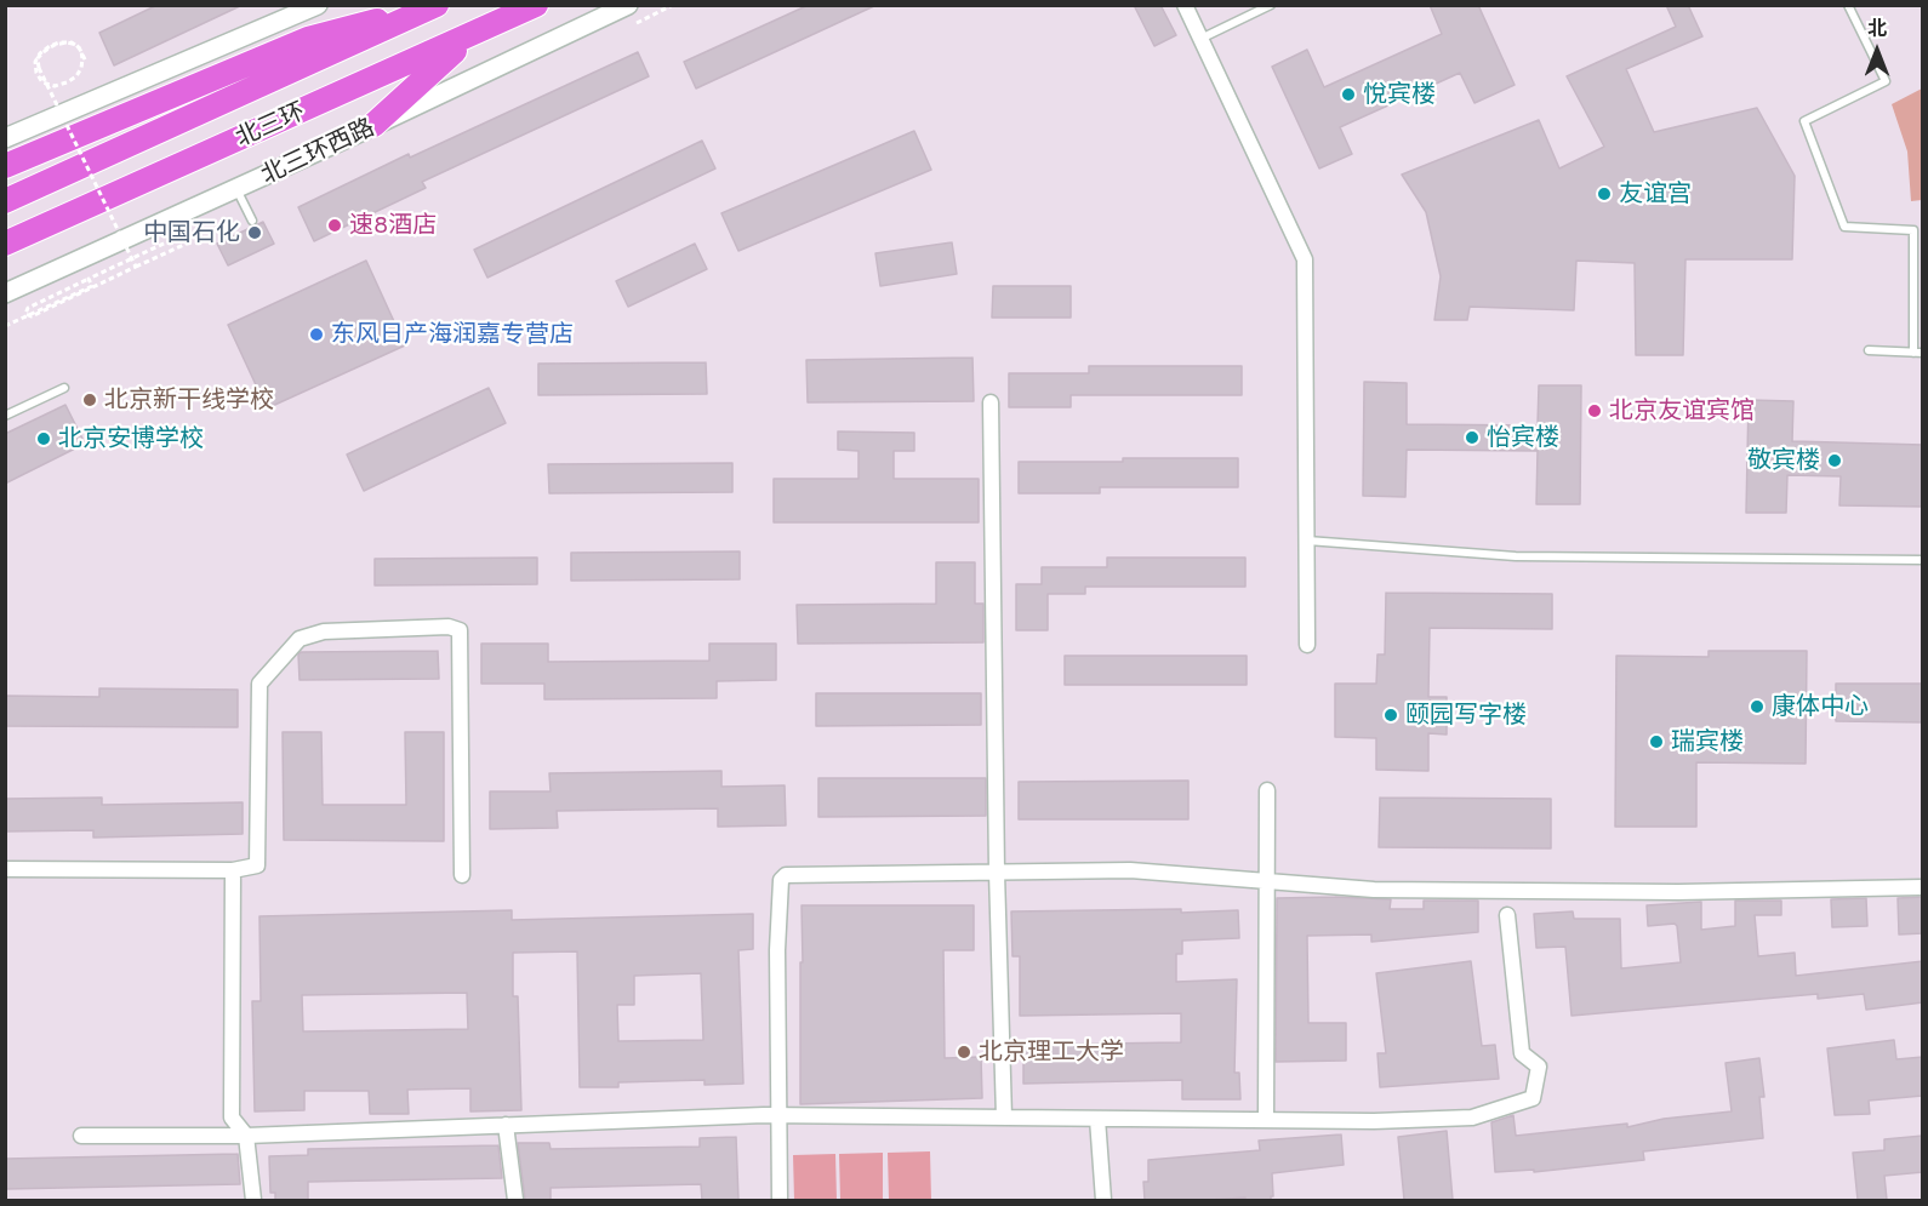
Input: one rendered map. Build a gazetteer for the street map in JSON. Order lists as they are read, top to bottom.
{
  "streets": {
    "highway": ["北三环"],
    "street": ["北三环西路"]
  },
  "places": [
    "悅宾楼",
    "友谊宫",
    "速8酒店",
    "中国石化",
    "东风日产海润嘉专营店",
    "北京新干线学校",
    "北京友谊宾馆",
    "怡宾楼",
    "北京安博学校",
    "敬宾楼",
    "康体中心",
    "颐园写字楼",
    "瑞宾楼",
    "北京理工大学"
  ],
  "north": "top"
}
